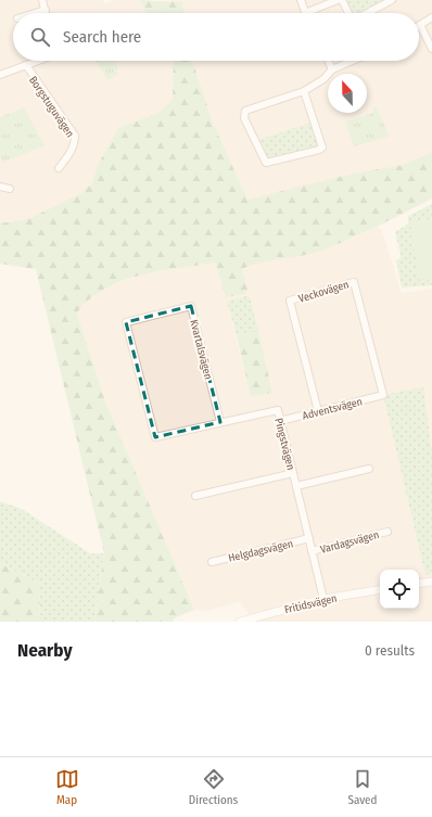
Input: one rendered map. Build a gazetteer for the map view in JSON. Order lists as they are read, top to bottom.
{
  "streets": {
    "street": [
      "Borgstuguvägen",
      "Veckovägen",
      "Kvartalsvägen",
      "Adventsvägen",
      "Pingstvägen",
      "Vardagsvägen",
      "Helgdagsvägen",
      "Fritidsvägen"
    ]
  },
  "crossings": [
    ["Veckovägen", "Adventsvägen"],
    ["Kvartalsvägen", "Pingstvägen"],
    ["Adventsvägen", "Pingstvägen"],
    ["Pingstvägen", "Vardagsvägen"],
    ["Pingstvägen", "Helgdagsvägen"],
    ["Pingstvägen", "Fritidsvägen"]
  ],
  "north": "top",
  "page": {
    "search": "Search here",
    "heading": ["Nearby", "0 results"],
    "nav": ["Map", "Directions", "Saved"]
  }
}
